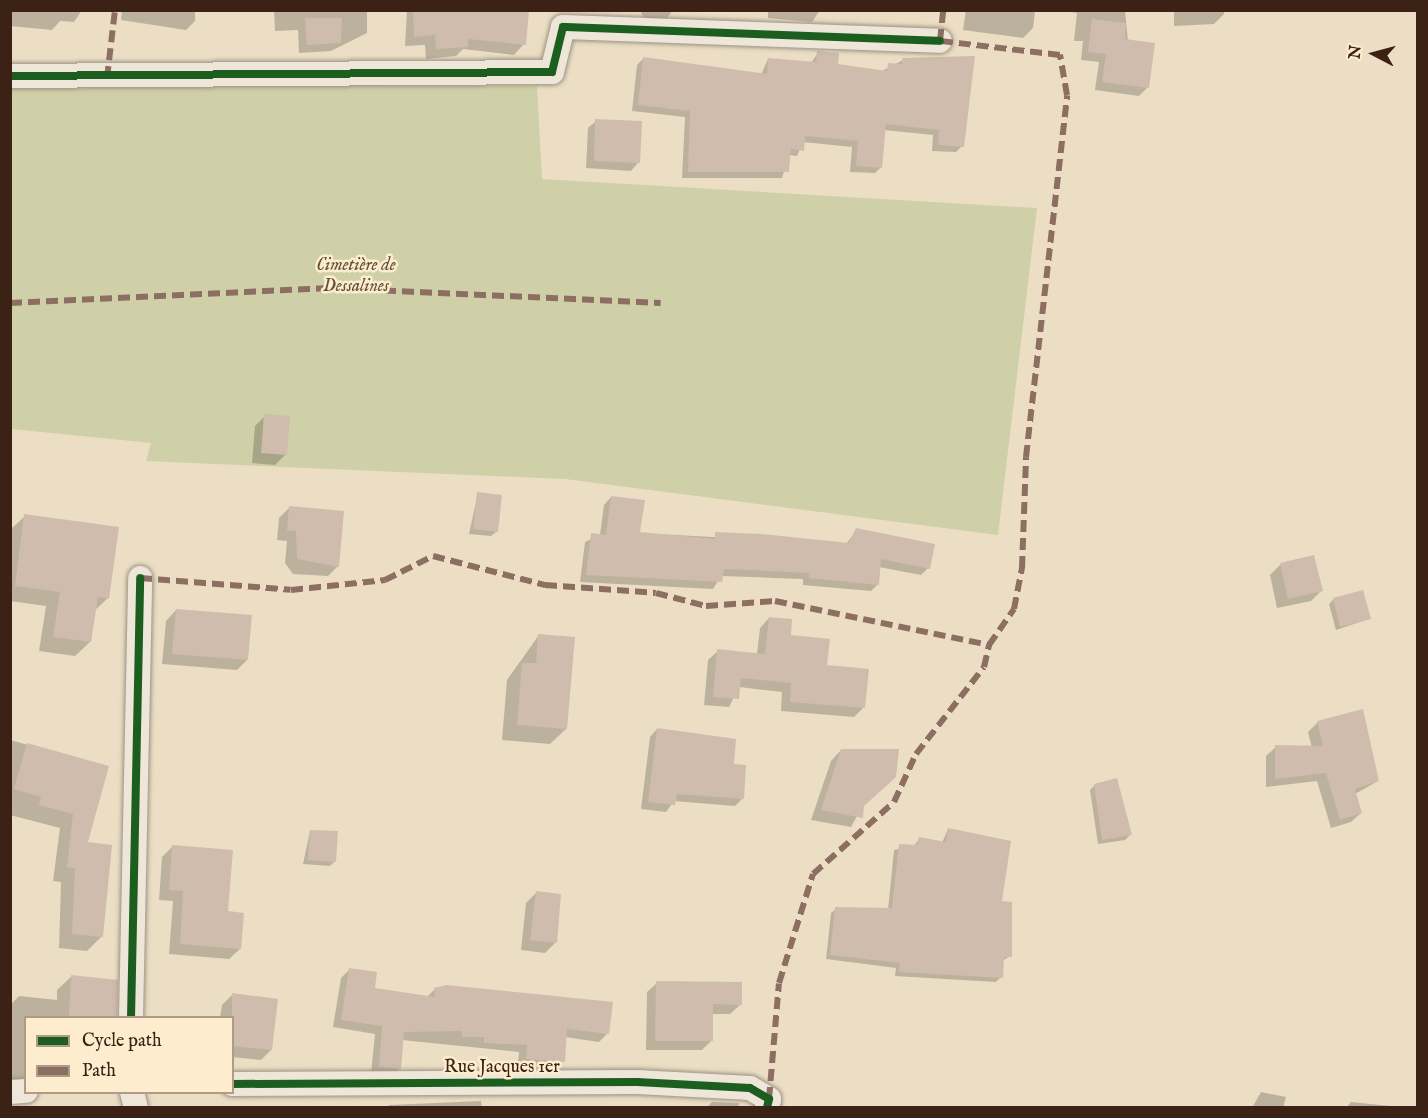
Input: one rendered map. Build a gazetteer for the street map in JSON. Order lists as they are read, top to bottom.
{
  "streets": {
    "street": ["Rue Jacques 1er"]
  },
  "parks": ["Cimetière de Dessalines"],
  "legend": ["Cycle path", "Path"],
  "north": "left"
}
